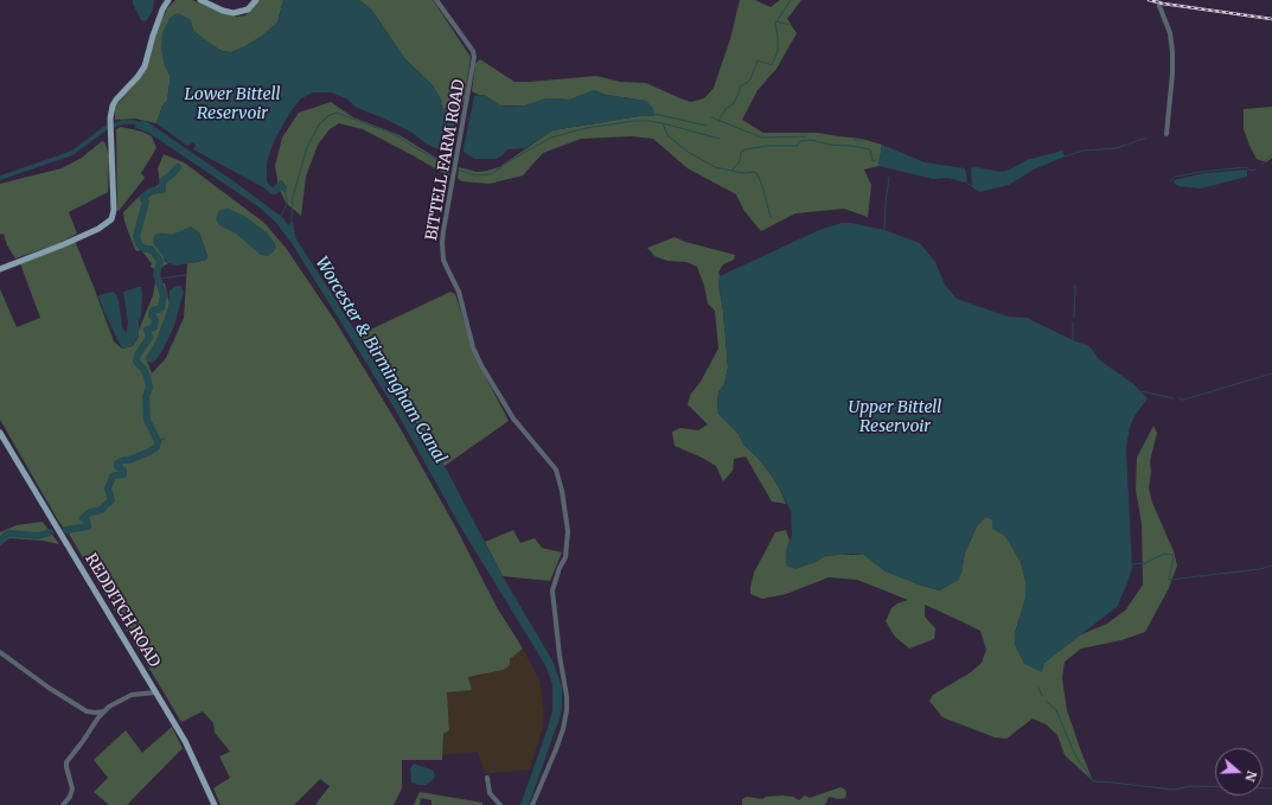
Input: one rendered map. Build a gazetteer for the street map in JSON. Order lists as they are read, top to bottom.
{
  "streets": {
    "main road": ["REDDITCH ROAD"],
    "street": ["BITTELL FARM ROAD"]
  },
  "water": ["Lower Bittell Reservoir", "Worcester & Birmingham Canal", "Upper Bittell Reservoir"],
  "north": "right"
}
